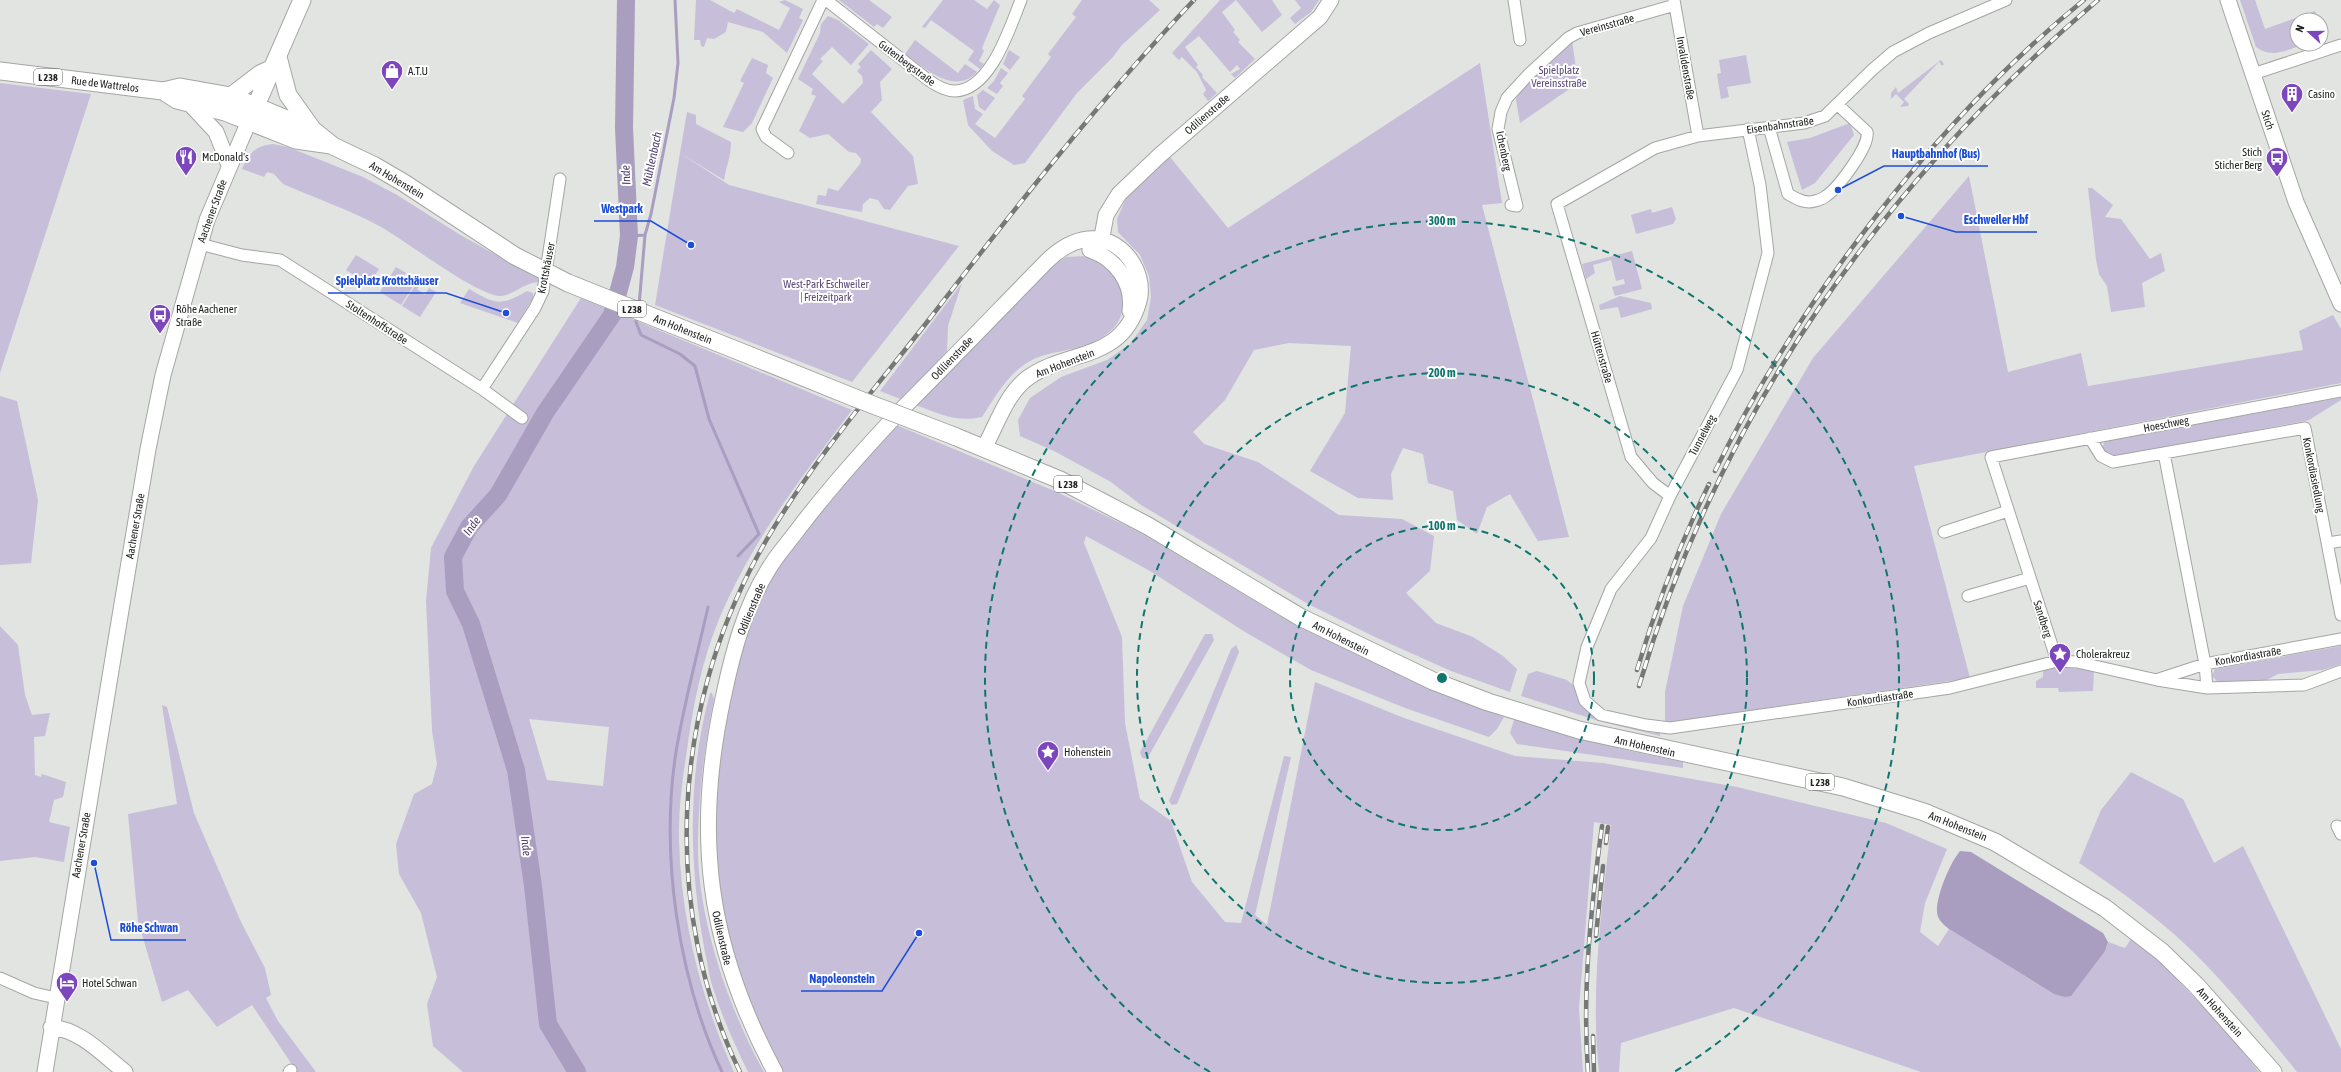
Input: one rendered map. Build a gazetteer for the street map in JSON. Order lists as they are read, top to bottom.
{
  "streets": {
    "main road": [
      "L 238",
      "Rue de Wattrelos",
      "Odilienstraße",
      "Stich",
      "Am Hohenstein",
      "Aachener Straße"
    ],
    "street": [
      "Vereinsstraße",
      "Gutenbergstraße",
      "Invalidenstraße",
      "Eisenbahnstraße",
      "Ichenberg",
      "Krottshäuser",
      "Stoltenhoffstraße",
      "Hüttenstraße",
      "Hoeschweg",
      "Tunnelweg",
      "Konkordiasiedlung",
      "Sandberg",
      "Konkordiastraße"
    ]
  },
  "crossings": [
    ["Vereinsstraße", "Invalidenstraße"],
    ["Vereinsstraße", "Ichenberg"],
    ["Invalidenstraße", "Eisenbahnstraße"],
    ["Rue de Wattrelos", "Am Hohenstein"],
    ["Rue de Wattrelos", "Aachener Straße"],
    ["Odilienstraße", "Am Hohenstein"],
    ["Eisenbahnstraße", "Hüttenstraße"],
    ["Eisenbahnstraße", "Tunnelweg"],
    ["Am Hohenstein", "Aachener Straße"],
    ["Aachener Straße", "Stoltenhoffstraße"],
    ["Krottshäuser", "Stoltenhoffstraße"],
    ["Hüttenstraße", "Tunnelweg"],
    ["Hoeschweg", "Konkordiasiedlung"],
    ["Hoeschweg", "Sandberg"],
    ["Tunnelweg", "Konkordiastraße"],
    ["Sandberg", "Konkordiastraße"]
  ],
  "water": ["Mühlenbach", "Inde"],
  "parks": ["Spielplatz Vereinsstraße", "West-Park Eschweiler | Freizeitpark"],
  "places": {
    "shop": ["A.T.U"],
    "building": ["Casino"],
    "restaurant": ["McDonald's"],
    "bus stop": ["Stich Sticher Berg", "Röhe Aachener Straße"],
    "other": [
      "Hauptbahnhof (Bus)",
      "Eschweiler Hbf",
      "Westpark",
      "Spielplatz Krottshäuser",
      "Röhe Schwan",
      "Napoleonstein"
    ],
    "place": ["Cholerakreuz", "Hohenstein"],
    "hotel": ["Hotel Schwan"]
  },
  "north": "left",
  "rings": ["300 m", "200 m", "100 m"]
}
